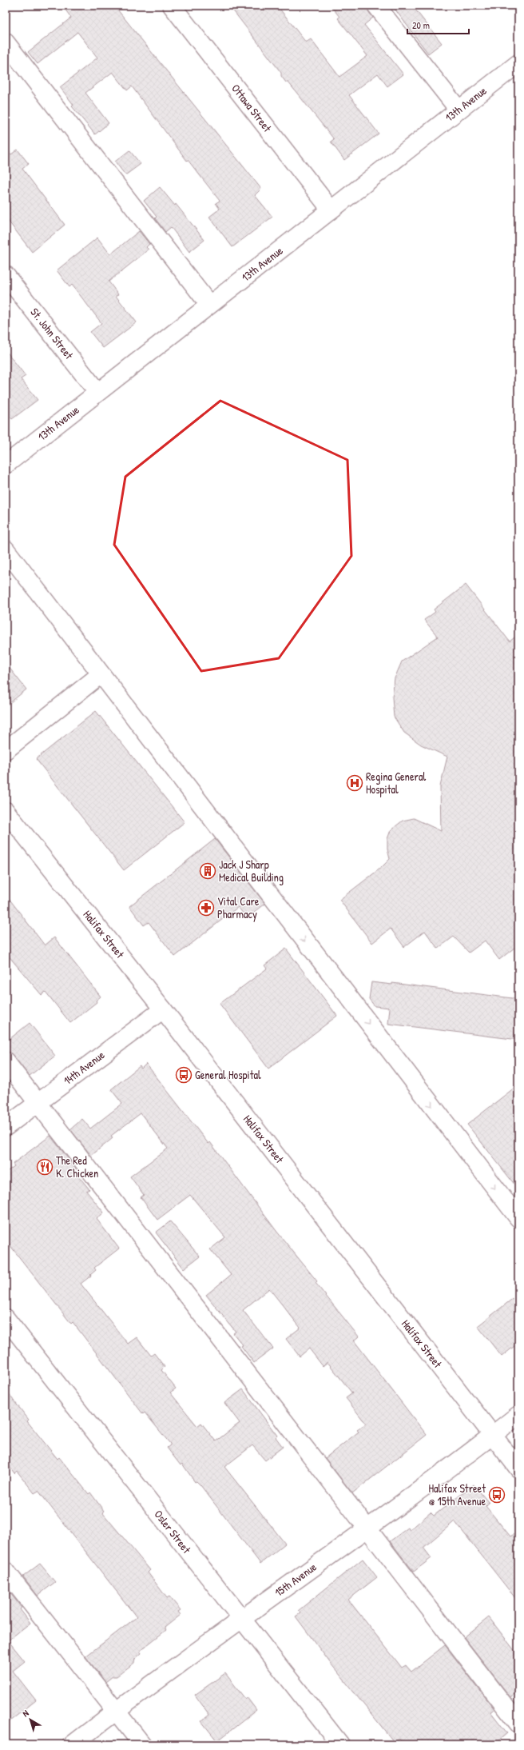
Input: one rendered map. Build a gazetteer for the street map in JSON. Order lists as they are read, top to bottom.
{
  "streets": {
    "street": [
      "13th Avenue",
      "Ottawa Street",
      "St. John Street",
      "Halifax Street",
      "14th Avenue",
      "Osler Street",
      "15th Avenue"
    ]
  },
  "crossings": [
    ["13th Avenue", "Ottawa Street"],
    ["13th Avenue", "St. John Street"],
    ["Halifax Street", "14th Avenue"],
    ["Halifax Street", "15th Avenue"],
    ["Osler Street", "15th Avenue"]
  ],
  "places": {
    "hospital": ["Regina General Hospital"],
    "building": ["Jack J Sharp Medical Building"],
    "pharmacy": ["Vital Care Pharmacy"],
    "bus stop": ["General Hospital", "Halifax Street @ 15th Avenue"],
    "restaurant": ["The Red K. Chicken"]
  },
  "scale_bar": "20 m",
  "north": "top left"
}
